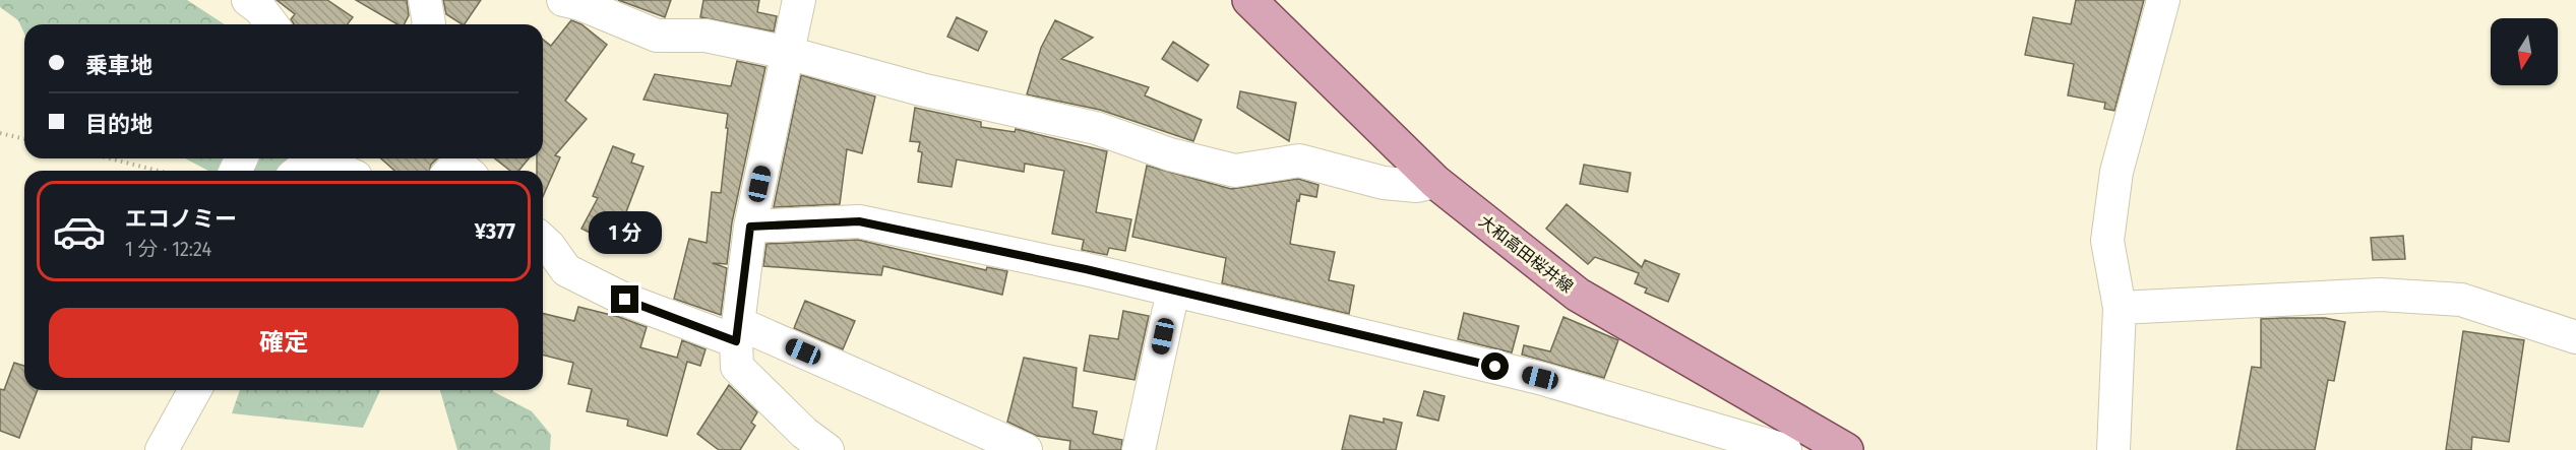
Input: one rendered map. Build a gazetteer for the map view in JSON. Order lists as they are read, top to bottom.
{
  "streets": {
    "main road": ["大和高田桜井線"]
  },
  "north": "bottom",
  "page": {
    "banner": ["乗車地", "目的地"],
    "list": [
      {
        "name": "エコノミー",
        "note": "1 分 · 12:24",
        "value": "¥377"
      }
    ],
    "bubble": "1 分",
    "buttons": "確定"
  }
}
